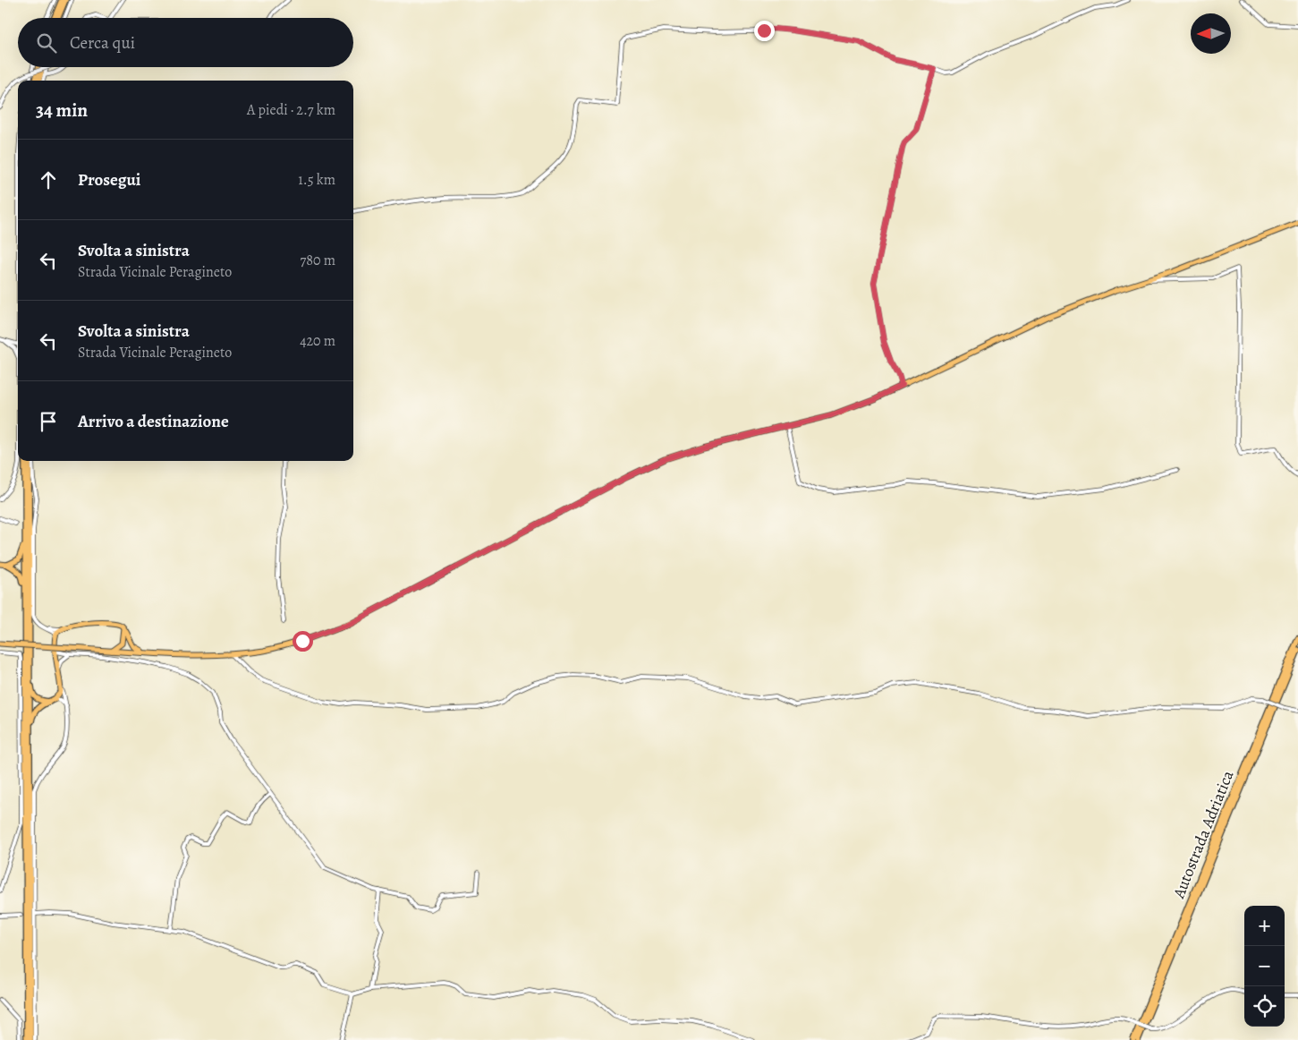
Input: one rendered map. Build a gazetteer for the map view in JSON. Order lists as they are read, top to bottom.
{
  "streets": {
    "highway": ["Autostrada Adriatica"]
  },
  "north": "left",
  "page": {
    "search": "Cerca qui",
    "heading": ["34 min", "A piedi · 2.7 km"],
    "list": [
      ["Prosegui", "1.5 km"],
      ["Svolta a sinistra", "Strada Vicinale Peragineto", "780 m"],
      ["Svolta a sinistra", "Strada Vicinale Peragineto", "420 m"],
      "Arrivo a destinazione"
    ],
    "map_buttons": ["+", "−"]
  }
}
